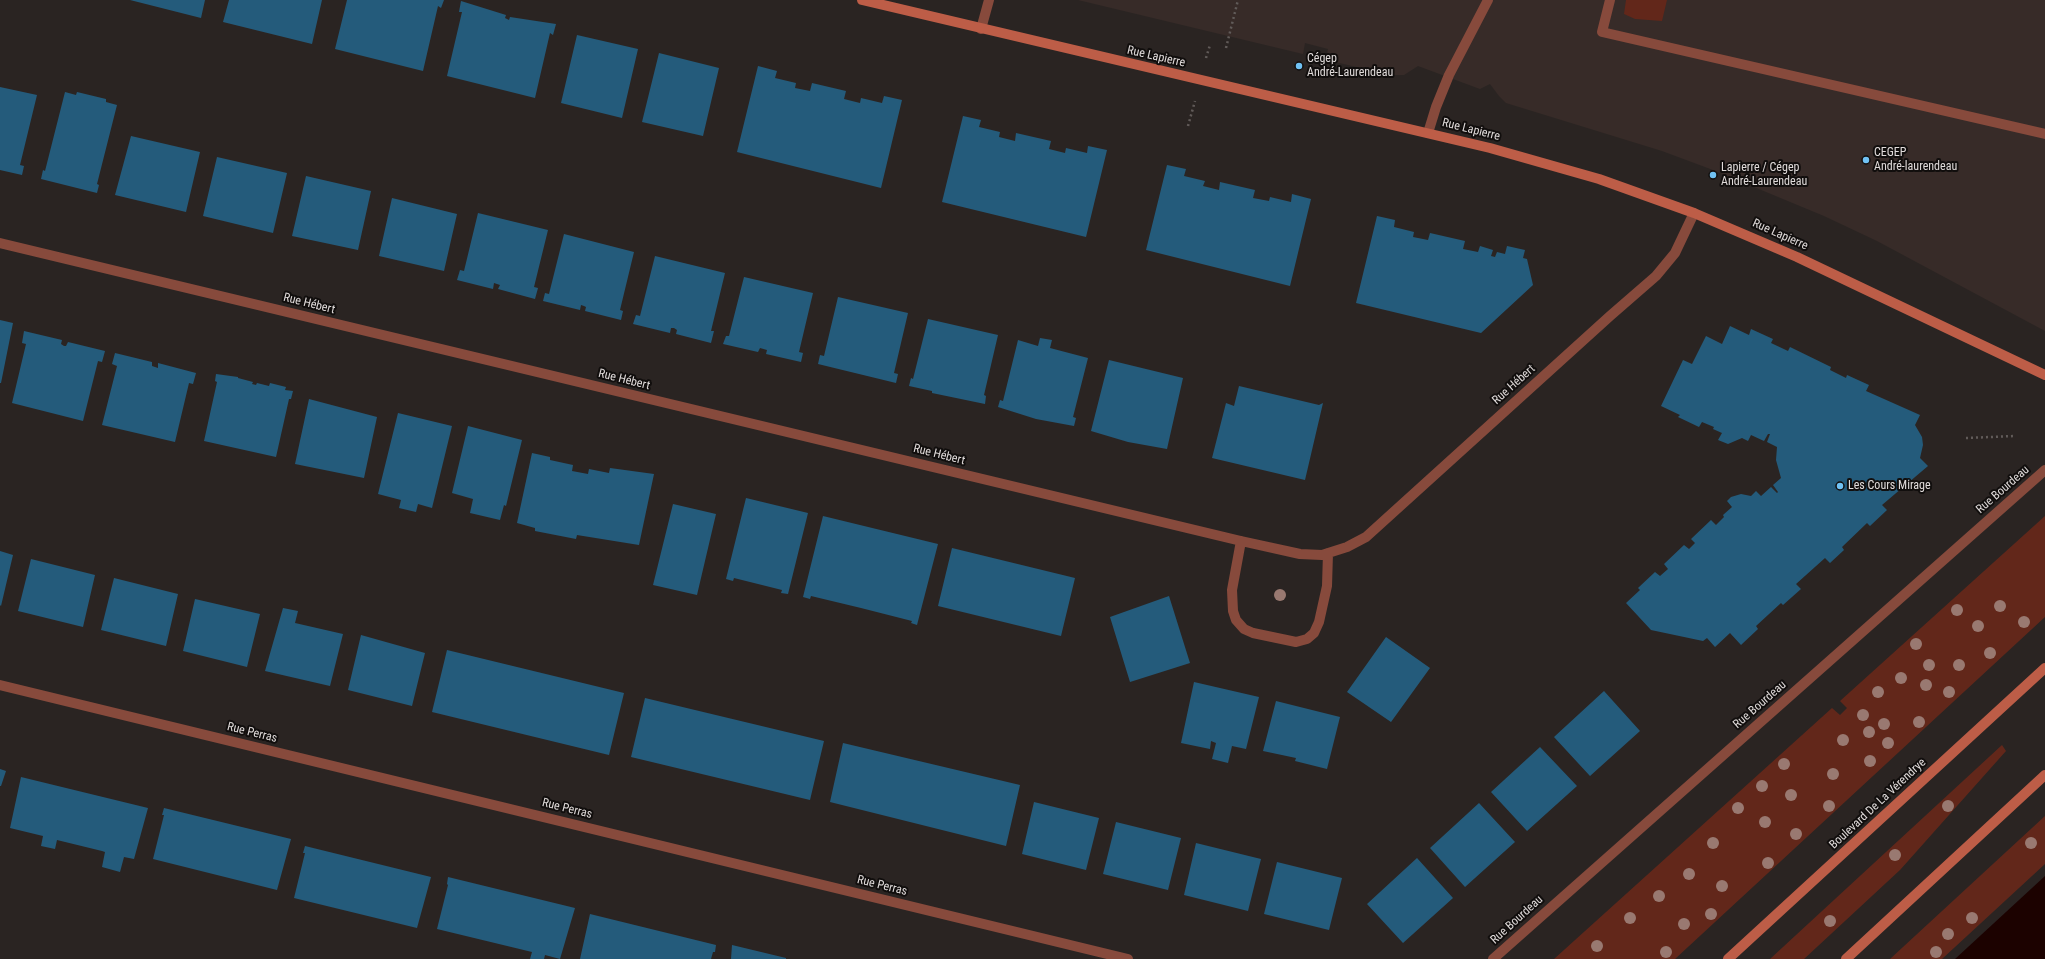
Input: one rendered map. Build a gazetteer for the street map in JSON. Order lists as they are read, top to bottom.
{
  "streets": {
    "street": [
      "Rue Lapierre",
      "Rue Hébert",
      "Rue Bourdeau",
      "Rue Perras",
      "Boulevard De La Vérendrye"
    ]
  },
  "crossings": [
    ["Rue Lapierre", "Rue Hébert"]
  ],
  "places": [
    "Cégep André-Laurendeau",
    "CEGEP André-laurendeau",
    "Lapierre / Cégep André-Laurendeau",
    "Les Cours Mirage"
  ]
}
